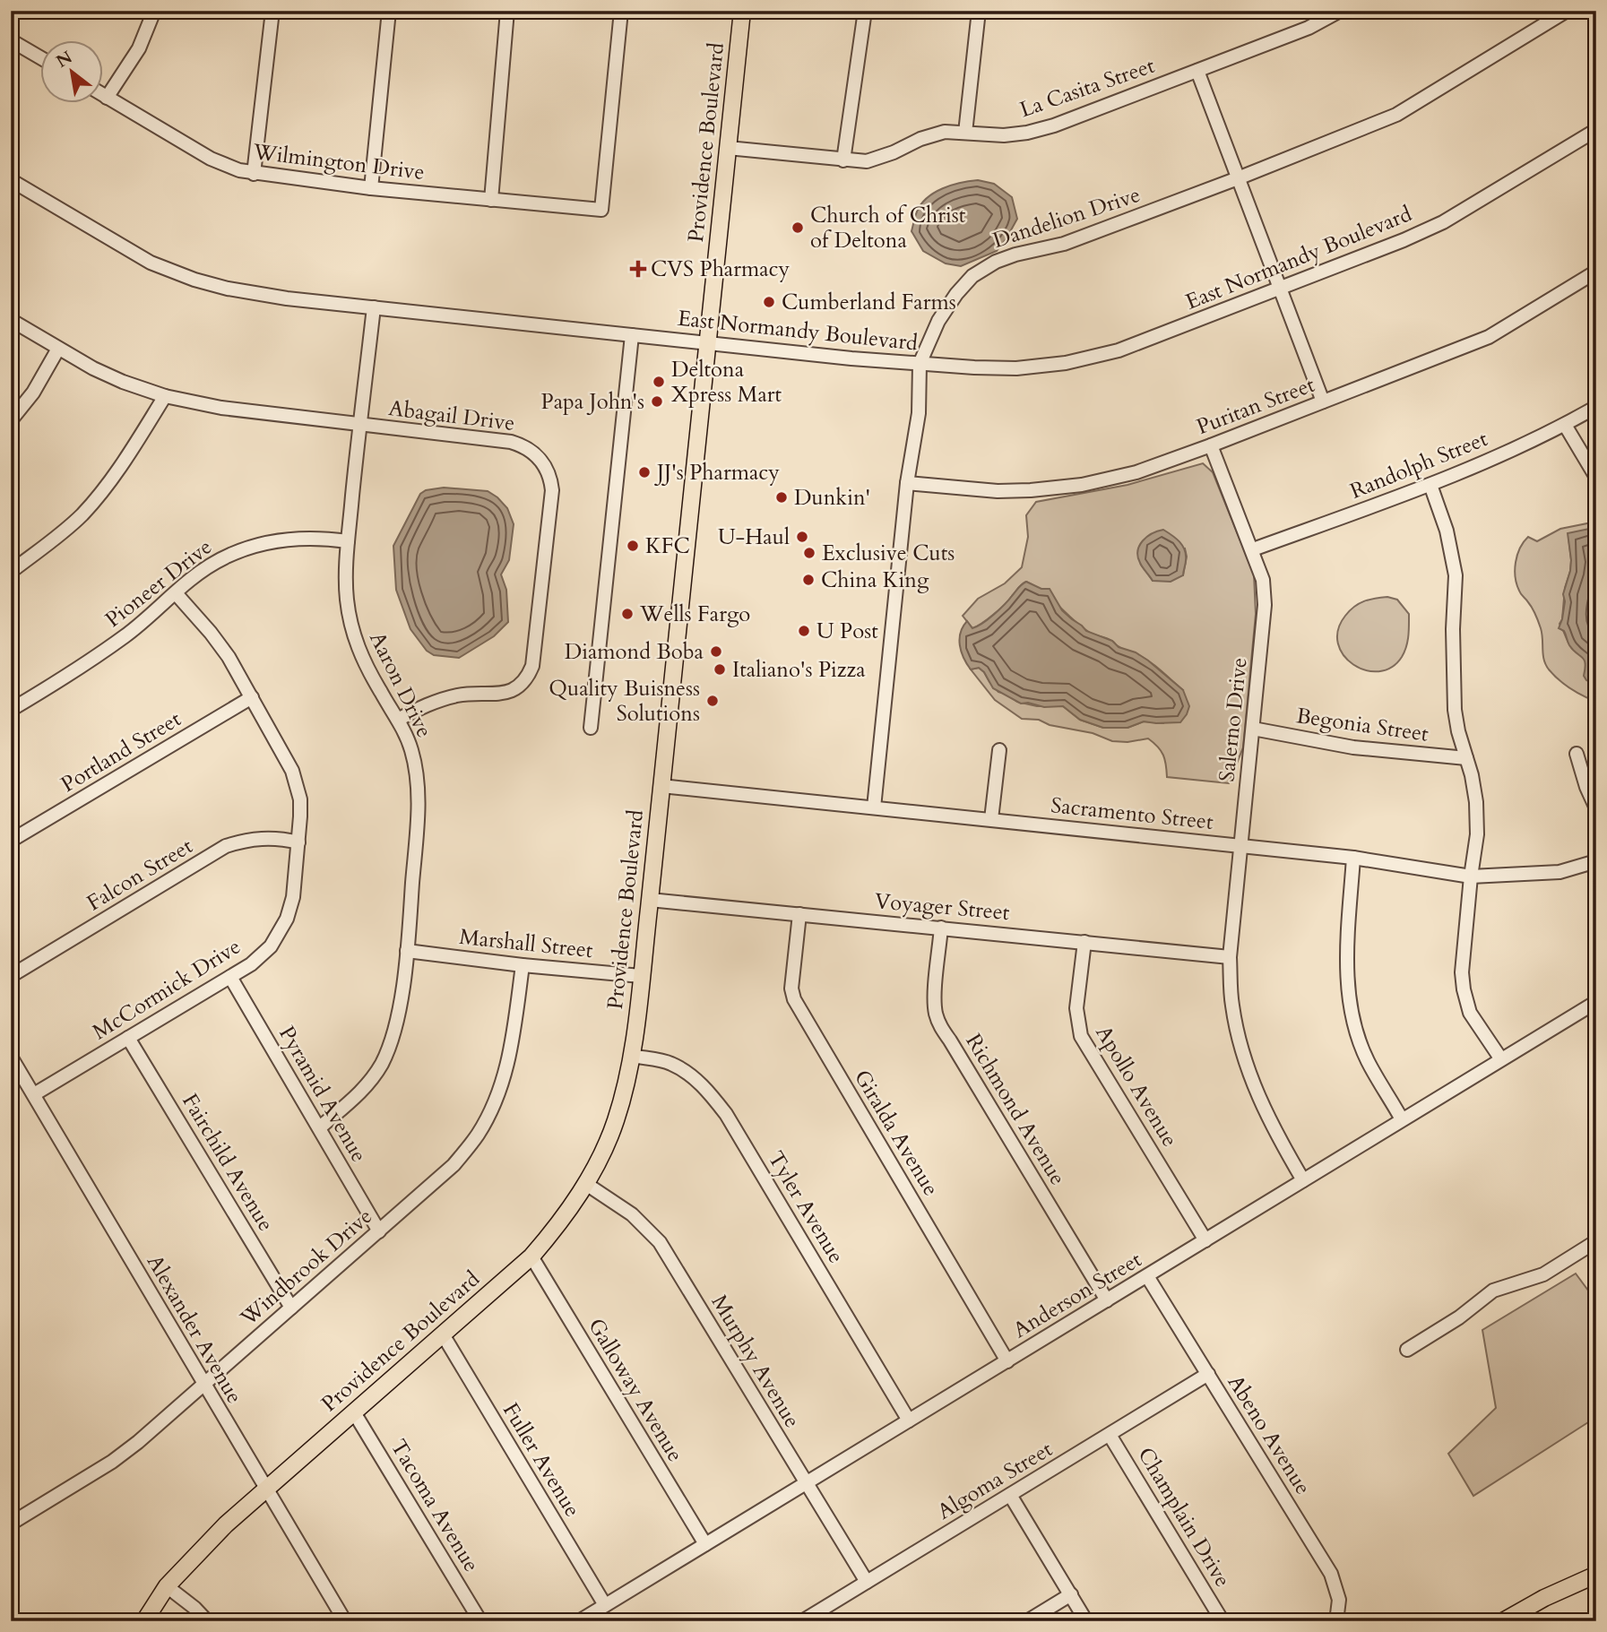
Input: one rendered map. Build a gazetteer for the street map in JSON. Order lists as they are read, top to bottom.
{
  "streets": {
    "main road": ["Providence Boulevard"],
    "street": [
      "La Casita Street",
      "Wilmington Drive",
      "Dandelion Drive",
      "East Normandy Boulevard",
      "Puritan Street",
      "Abagail Drive",
      "Randolph Street",
      "Pioneer Drive",
      "Aaron Drive",
      "Salerno Drive",
      "Begonia Street",
      "Portland Street",
      "Sacramento Street",
      "Falcon Street",
      "Voyager Street",
      "Marshall Street",
      "McCormick Drive",
      "Apollo Avenue",
      "Pyramid Avenue",
      "Richmond Avenue",
      "Giralda Avenue",
      "Fairchild Avenue",
      "Tyler Avenue",
      "Windbrook Drive",
      "Anderson Street",
      "Alexander Avenue",
      "Murphy Avenue",
      "Galloway Avenue",
      "Abeno Avenue",
      "Fuller Avenue",
      "Algoma Street",
      "Tacoma Avenue",
      "Champlain Drive"
    ]
  },
  "crossings": [
    ["La Casita Street", "Providence Boulevard"],
    ["Providence Boulevard", "East Normandy Boulevard"],
    ["Providence Boulevard", "Sacramento Street"],
    ["Providence Boulevard", "Voyager Street"],
    ["Providence Boulevard", "Marshall Street"],
    ["Providence Boulevard", "Tyler Avenue"],
    ["Providence Boulevard", "Alexander Avenue"],
    ["Providence Boulevard", "Murphy Avenue"],
    ["Providence Boulevard", "Galloway Avenue"],
    ["Providence Boulevard", "Fuller Avenue"],
    ["Providence Boulevard", "Tacoma Avenue"],
    ["Dandelion Drive", "East Normandy Boulevard"],
    ["Dandelion Drive", "Puritan Street"],
    ["Dandelion Drive", "Sacramento Street"],
    ["East Normandy Boulevard", "Aaron Drive"],
    ["Puritan Street", "Salerno Drive"],
    ["Abagail Drive", "Aaron Drive"],
    ["Randolph Street", "Salerno Drive"],
    ["Pioneer Drive", "Aaron Drive"],
    ["Pioneer Drive", "McCormick Drive"],
    ["Aaron Drive", "Marshall Street"],
    ["Aaron Drive", "Pyramid Avenue"],
    ["Salerno Drive", "Begonia Street"],
    ["Salerno Drive", "Sacramento Street"],
    ["Salerno Drive", "Voyager Street"],
    ["Salerno Drive", "Anderson Street"],
    ["Portland Street", "McCormick Drive"],
    ["Falcon Street", "McCormick Drive"],
    ["Voyager Street", "Apollo Avenue"],
    ["Voyager Street", "Richmond Avenue"],
    ["Voyager Street", "Giralda Avenue"],
    ["Marshall Street", "Windbrook Drive"],
    ["McCormick Drive", "Pyramid Avenue"],
    ["McCormick Drive", "Fairchild Avenue"],
    ["McCormick Drive", "Alexander Avenue"],
    ["Apollo Avenue", "Anderson Street"],
    ["Pyramid Avenue", "Windbrook Drive"],
    ["Richmond Avenue", "Anderson Street"],
    ["Giralda Avenue", "Anderson Street"],
    ["Fairchild Avenue", "Windbrook Drive"],
    ["Tyler Avenue", "Anderson Street"],
    ["Windbrook Drive", "Alexander Avenue"],
    ["Anderson Street", "Murphy Avenue"],
    ["Anderson Street", "Galloway Avenue"],
    ["Anderson Street", "Abeno Avenue"],
    ["Anderson Street", "Fuller Avenue"],
    ["Murphy Avenue", "Algoma Street"],
    ["Abeno Avenue", "Algoma Street"],
    ["Algoma Street", "Champlain Drive"]
  ],
  "places": {
    "other": [
      "Church of Christ of Deltona",
      "Cumberland Farms",
      "Deltona Xpress Mart",
      "Papa John's",
      "JJ's Pharmacy",
      "Dunkin'",
      "U-Haul",
      "KFC",
      "Exclusive Cuts",
      "China King",
      "Wells Fargo",
      "U Post",
      "Diamond Boba",
      "Italiano's Pizza",
      "Quality Buisness Solutions"
    ],
    "health": ["CVS Pharmacy"]
  },
  "north": "top left"
}
